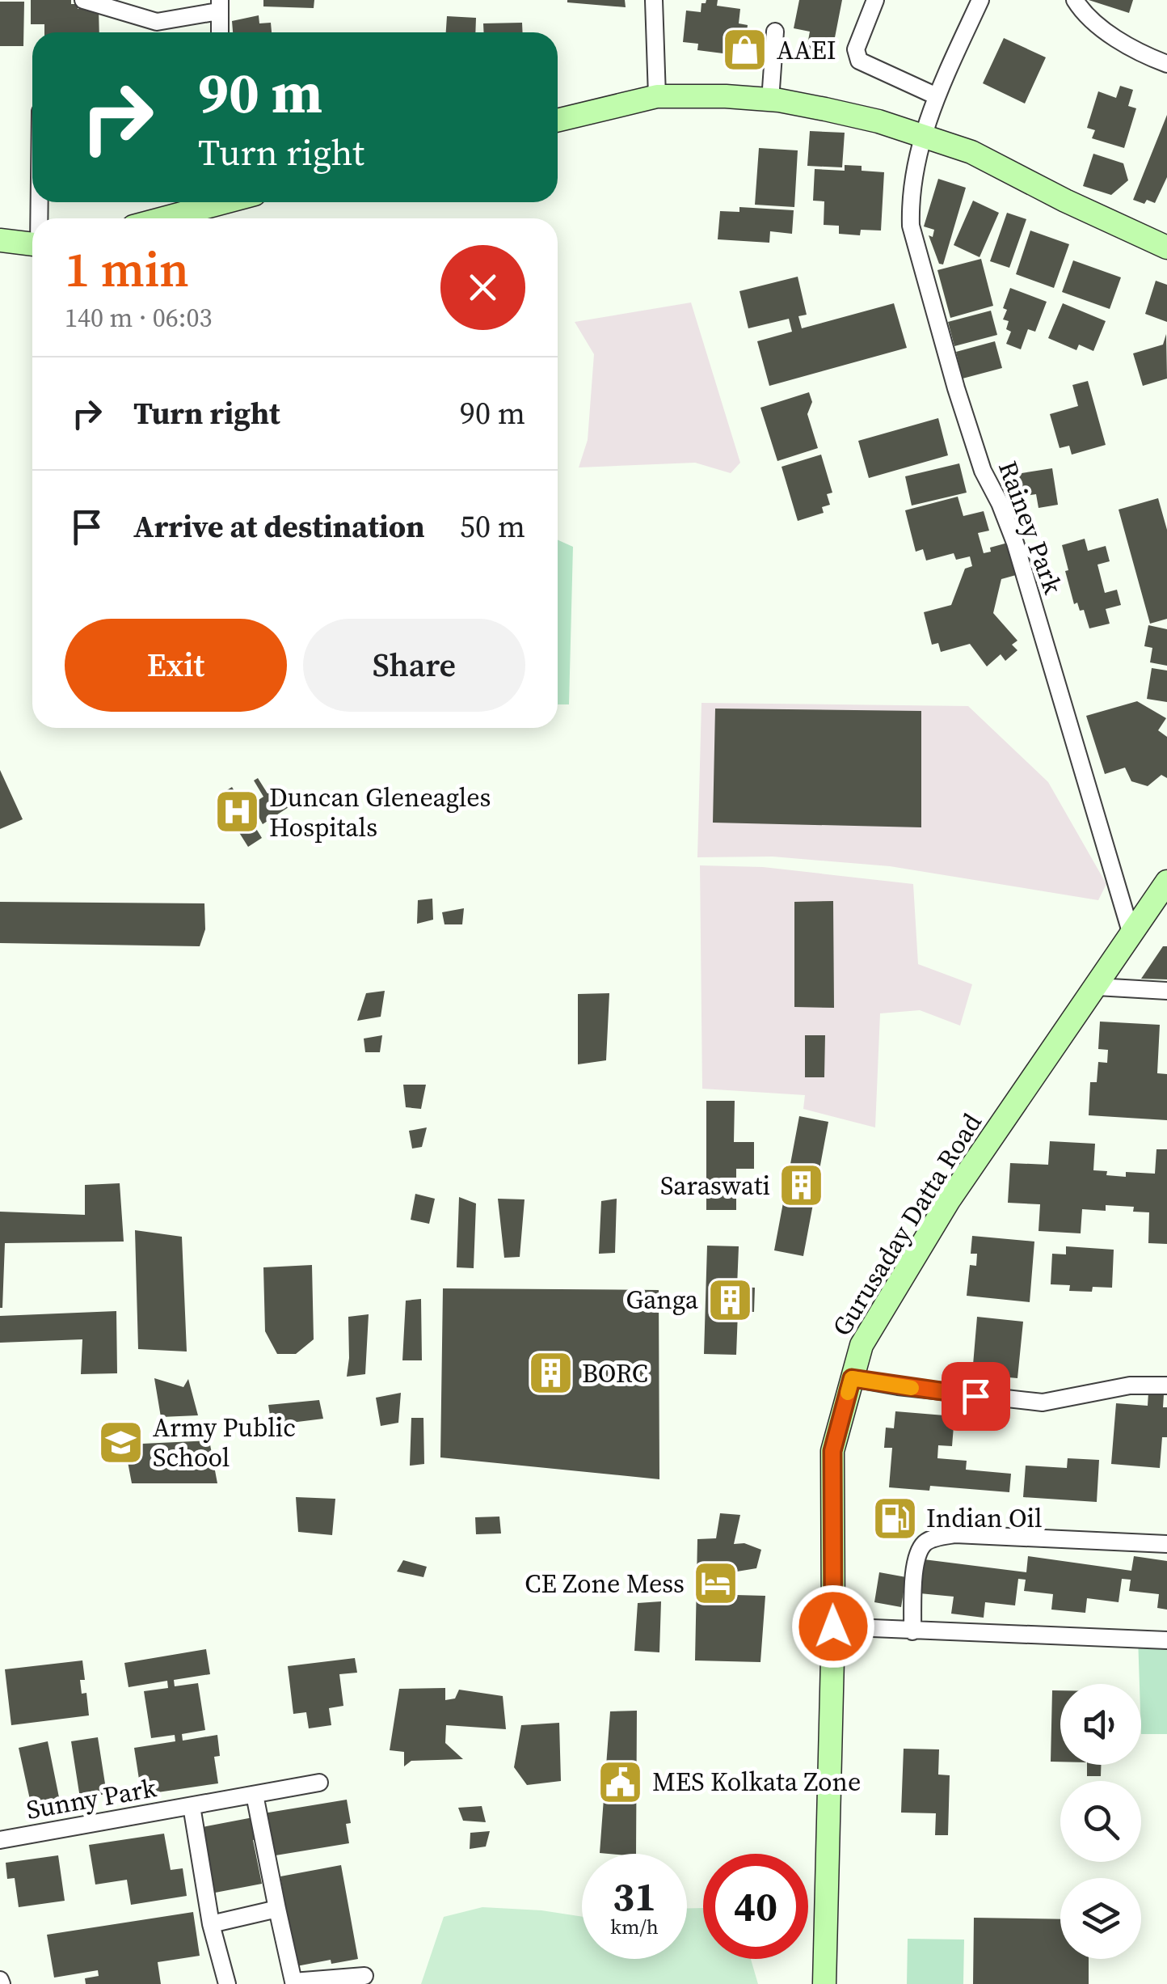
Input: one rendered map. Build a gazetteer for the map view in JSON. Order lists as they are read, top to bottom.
{
  "streets": {
    "street": ["Rainey Park", "Gurusaday Datta Road", "Sunny Park"]
  },
  "crossings": [
    ["Rainey Park", "Gurusaday Datta Road"]
  ],
  "places": {
    "shop": ["AAEI"],
    "hospital": ["Duncan Gleneagles Hospitals"],
    "building": ["Saraswati", "Ganga", "BORC"],
    "school or university": ["Army Public School"],
    "fuel station": ["Indian Oil"],
    "hotel": ["CE Zone Mess"],
    "public building": ["MES Kolkata Zone"]
  },
  "page": {
    "turn": ["90 m", "Turn right"],
    "heading": ["1 min", "140 m · 06:03"],
    "list": [
      {
        "name": "Turn right",
        "value": "90 m"
      },
      {
        "name": "Arrive at destination",
        "value": "50 m"
      }
    ],
    "buttons": ["Exit", "Share"],
    "speed": "31 km/h",
    "limit": "40"
  }
}
